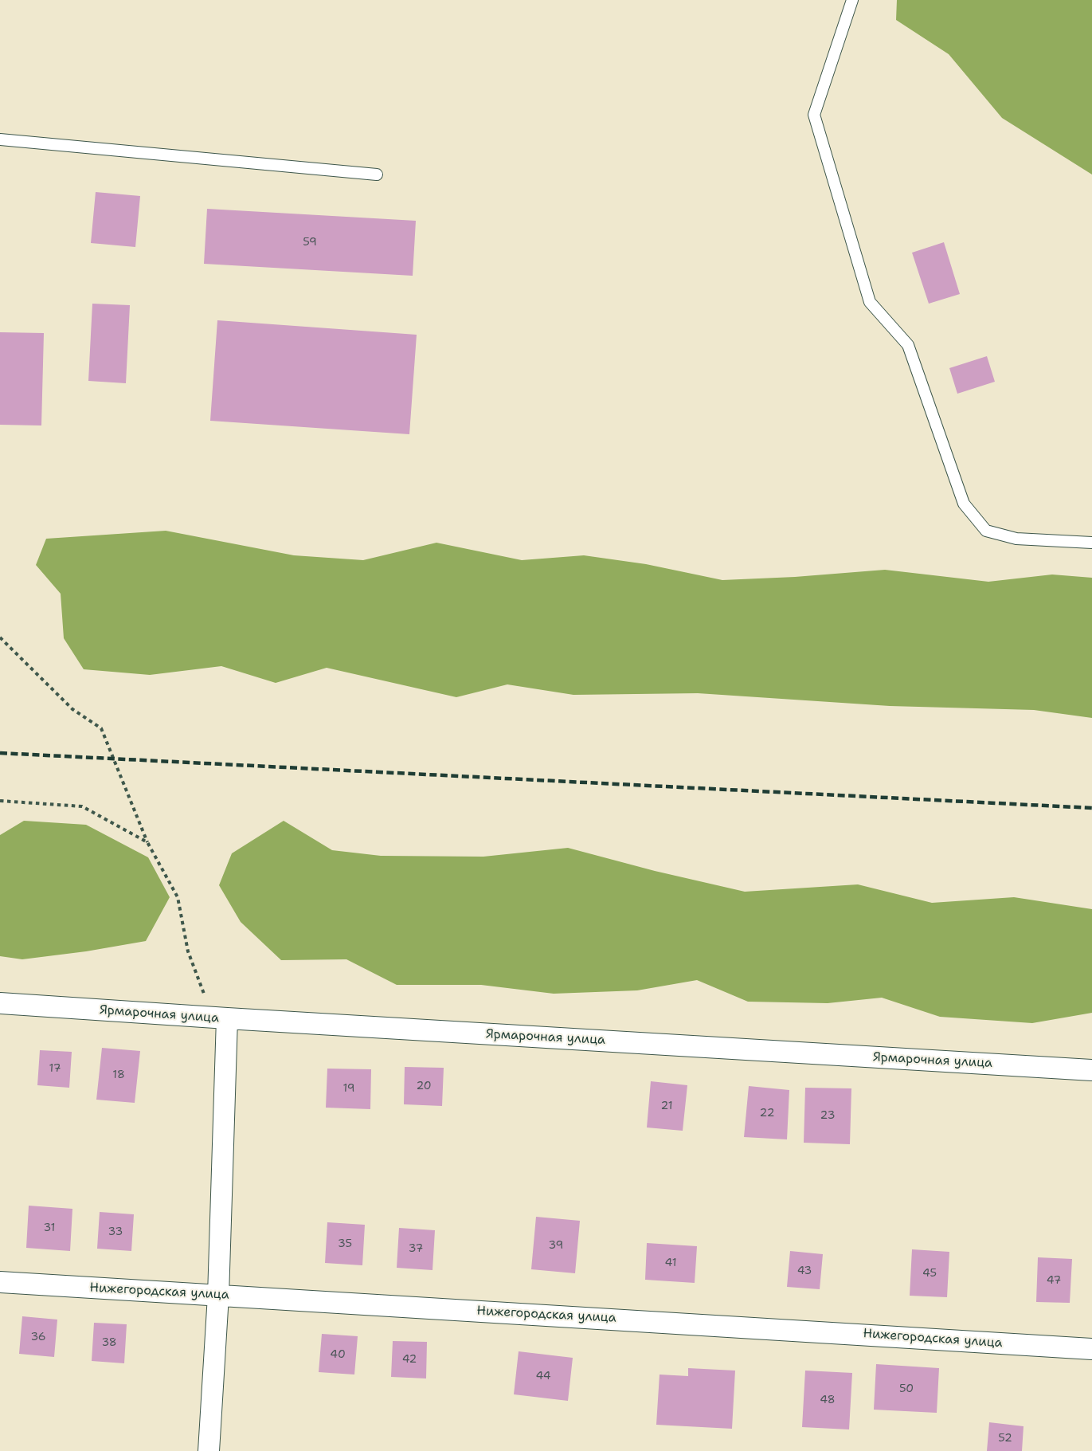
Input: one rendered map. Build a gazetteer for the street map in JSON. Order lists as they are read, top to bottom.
{
  "streets": {
    "street": ["Ярмарочная улица", "Нижегородская улица"]
  },
  "house_numbers": [
    "59",
    "17",
    "18",
    "20",
    "19",
    "21",
    "22",
    "23",
    "31",
    "33",
    "35",
    "39",
    "37",
    "41",
    "43",
    "45",
    "47",
    "36",
    "38",
    "40",
    "42",
    "44",
    "50",
    "48",
    "52"
  ]
}
